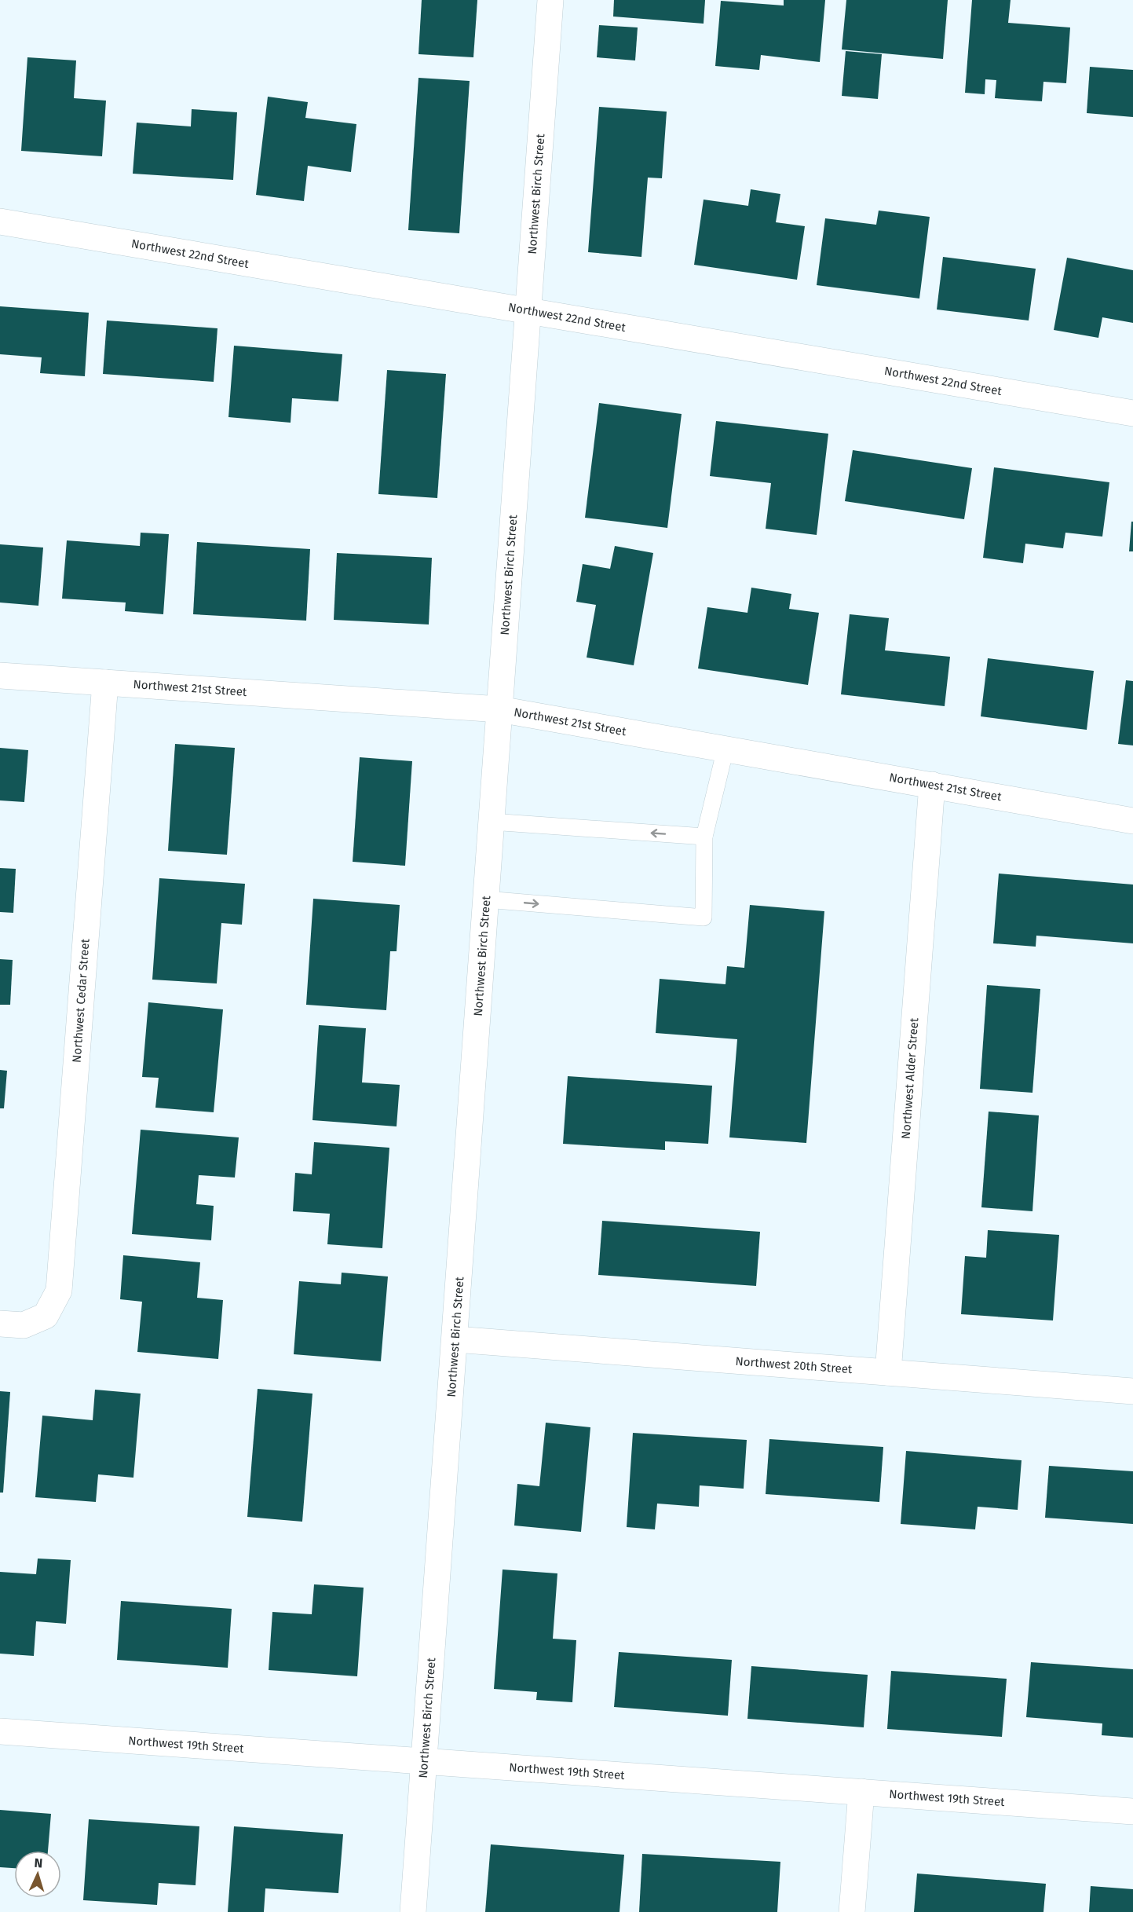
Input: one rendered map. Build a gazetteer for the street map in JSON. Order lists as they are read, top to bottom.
{
  "streets": {
    "street": [
      "Northwest Birch Street",
      "Northwest 22nd Street",
      "Northwest 21st Street",
      "Northwest Cedar Street",
      "Northwest Alder Street",
      "Northwest 20th Street",
      "Northwest 19th Street"
    ]
  },
  "crossings": [
    ["Northwest Birch Street", "Northwest 22nd Street"],
    ["Northwest Birch Street", "Northwest 21st Street"],
    ["Northwest Birch Street", "Northwest 20th Street"],
    ["Northwest Birch Street", "Northwest 19th Street"],
    ["Northwest 21st Street", "Northwest Cedar Street"],
    ["Northwest 21st Street", "Northwest Alder Street"],
    ["Northwest Alder Street", "Northwest 20th Street"]
  ],
  "north": "top"
}
